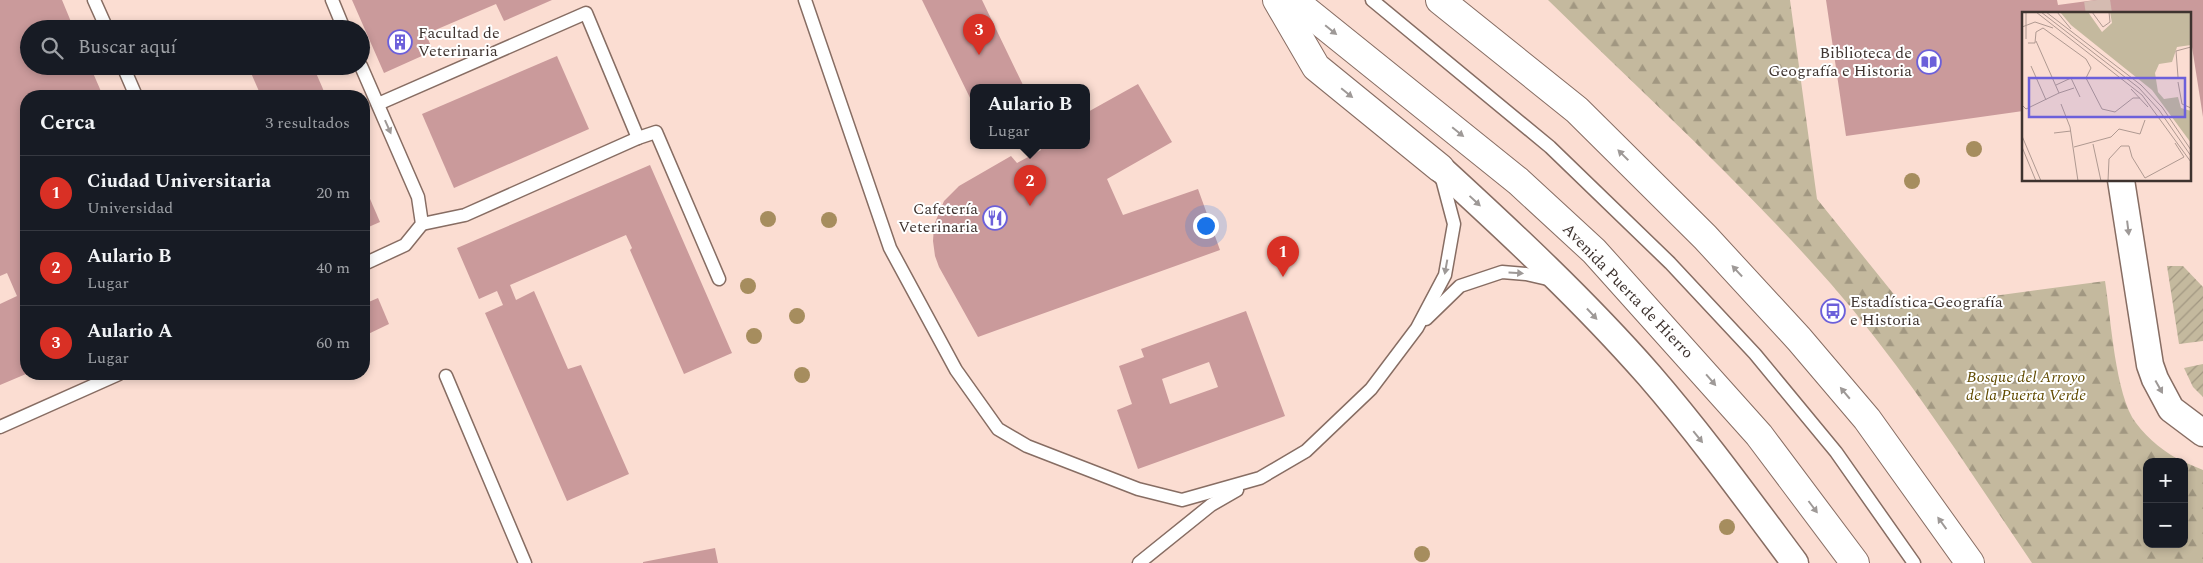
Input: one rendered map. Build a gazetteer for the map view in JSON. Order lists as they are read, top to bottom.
{
  "streets": {
    "highway": ["Avenida Puerta de Hierro"]
  },
  "parks": ["Bosque del Arroyo de la Puerta Verde"],
  "places": {
    "building": ["Facultad de Veterinaria"],
    "library": ["Biblioteca de Geografía e Historia"],
    "restaurant": ["Cafetería Veterinaria"],
    "bus stop": ["Estadística-Geografía e Historia"]
  },
  "page": {
    "pins": ["3", "2", "1"],
    "search": "Buscar aquí",
    "popup": ["Aulario B", "Lugar"],
    "heading": ["Cerca", "3 resultados"],
    "list": [
      {
        "mark": "1",
        "name": "Ciudad Universitaria",
        "note": "Universidad",
        "value": "20 m"
      },
      {
        "mark": "2",
        "name": "Aulario B",
        "note": "Lugar",
        "value": "40 m"
      },
      {
        "mark": "3",
        "name": "Aulario A",
        "note": "Lugar",
        "value": "60 m"
      }
    ],
    "map_buttons": ["+", "−"]
  }
}
